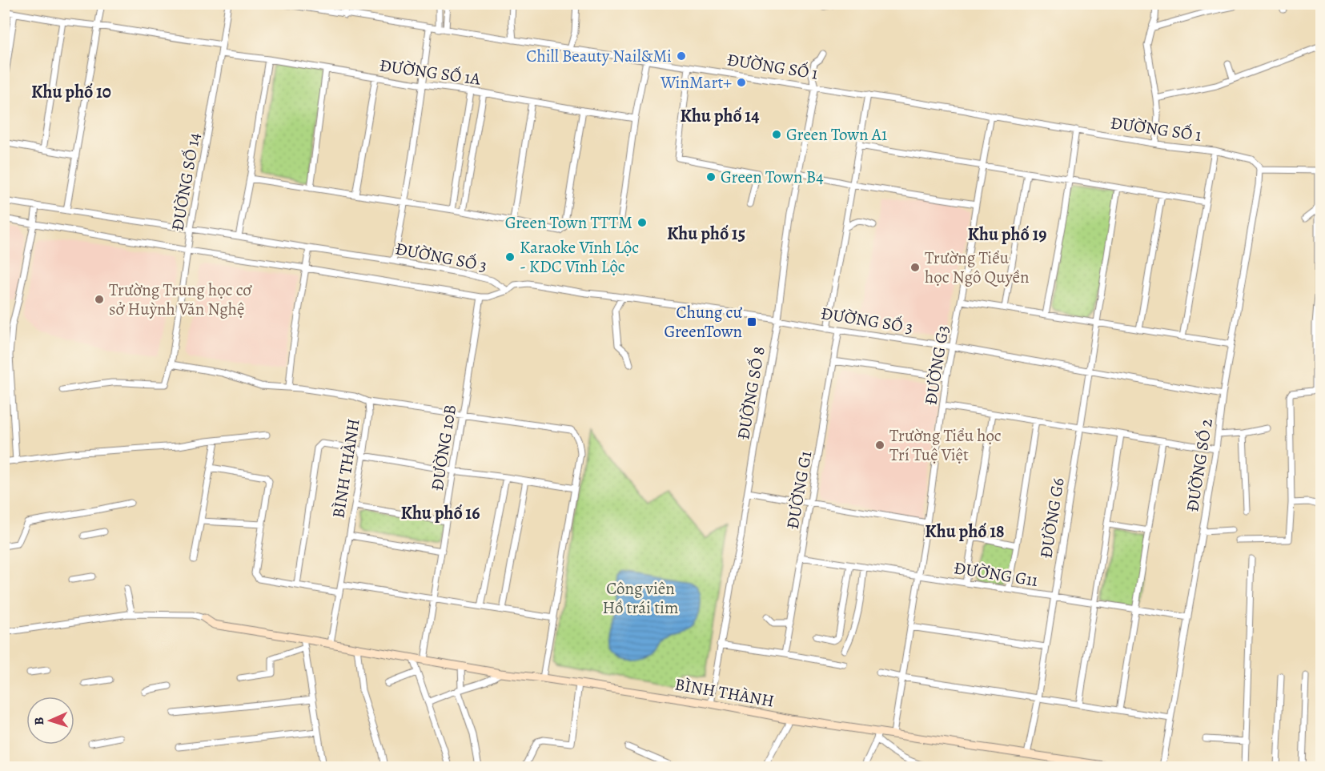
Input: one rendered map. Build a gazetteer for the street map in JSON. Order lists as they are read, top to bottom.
{
  "streets": {
    "street": [
      "ĐƯỜNG SỐ 1",
      "ĐƯỜNG SỐ 1A",
      "ĐƯỜNG SỐ 14",
      "ĐƯỜNG SỐ 3",
      "ĐƯỜNG G3",
      "ĐƯỜNG SỐ 8",
      "ĐƯỜNG 10B",
      "ĐƯỜNG SỐ 2",
      "BÌNH THÀNH",
      "ĐƯỜNG G1",
      "ĐƯỜNG G6",
      "ĐƯỜNG G11"
    ]
  },
  "crossings": [
    ["ĐƯỜNG SỐ 1", "ĐƯỜNG G3"],
    ["ĐƯỜNG SỐ 1", "ĐƯỜNG SỐ 8"],
    ["ĐƯỜNG SỐ 1", "ĐƯỜNG SỐ 2"],
    ["ĐƯỜNG SỐ 1A", "ĐƯỜNG SỐ 14"],
    ["ĐƯỜNG SỐ 14", "ĐƯỜNG SỐ 3"],
    ["ĐƯỜNG SỐ 14", "BÌNH THÀNH"],
    ["ĐƯỜNG SỐ 3", "ĐƯỜNG G3"],
    ["ĐƯỜNG SỐ 3", "ĐƯỜNG SỐ 8"],
    ["ĐƯỜNG SỐ 3", "ĐƯỜNG 10B"],
    ["ĐƯỜNG SỐ 3", "ĐƯỜNG SỐ 2"],
    ["ĐƯỜNG SỐ 3", "ĐƯỜNG G1"],
    ["ĐƯỜNG SỐ 3", "ĐƯỜNG G6"],
    ["ĐƯỜNG G3", "BÌNH THÀNH"],
    ["ĐƯỜNG G3", "ĐƯỜNG G11"],
    ["ĐƯỜNG SỐ 8", "BÌNH THÀNH"],
    ["ĐƯỜNG 10B", "BÌNH THÀNH"],
    ["ĐƯỜNG SỐ 2", "ĐƯỜNG G11"],
    ["BÌNH THÀNH", "ĐƯỜNG G6"],
    ["ĐƯỜNG G1", "ĐƯỜNG G11"],
    ["ĐƯỜNG G6", "ĐƯỜNG G11"]
  ],
  "districts": [
    "Khu phố 10",
    "Khu phố 14",
    "Khu phố 15",
    "Khu phố 19",
    "Khu phố 16",
    "Khu phố 18"
  ],
  "parks": ["Công viên Hồ trái tim"],
  "places": {
    "other": [
      "Chill Beauty Nail&Mi",
      "WinMart+",
      "Green Town A1",
      "Green Town B4",
      "Green Town TTTM",
      "Karaoke Vĩnh Lộc - KDC Vĩnh Lộc",
      "Trường Tiểu học Ngô Quyền",
      "Trường Trung học cơ sở Huỳnh Văn Nghệ",
      "Trường Tiểu học Trí Tuệ Việt"
    ],
    "transit": ["Chung cư GreenTown"]
  },
  "north": "left"
}
